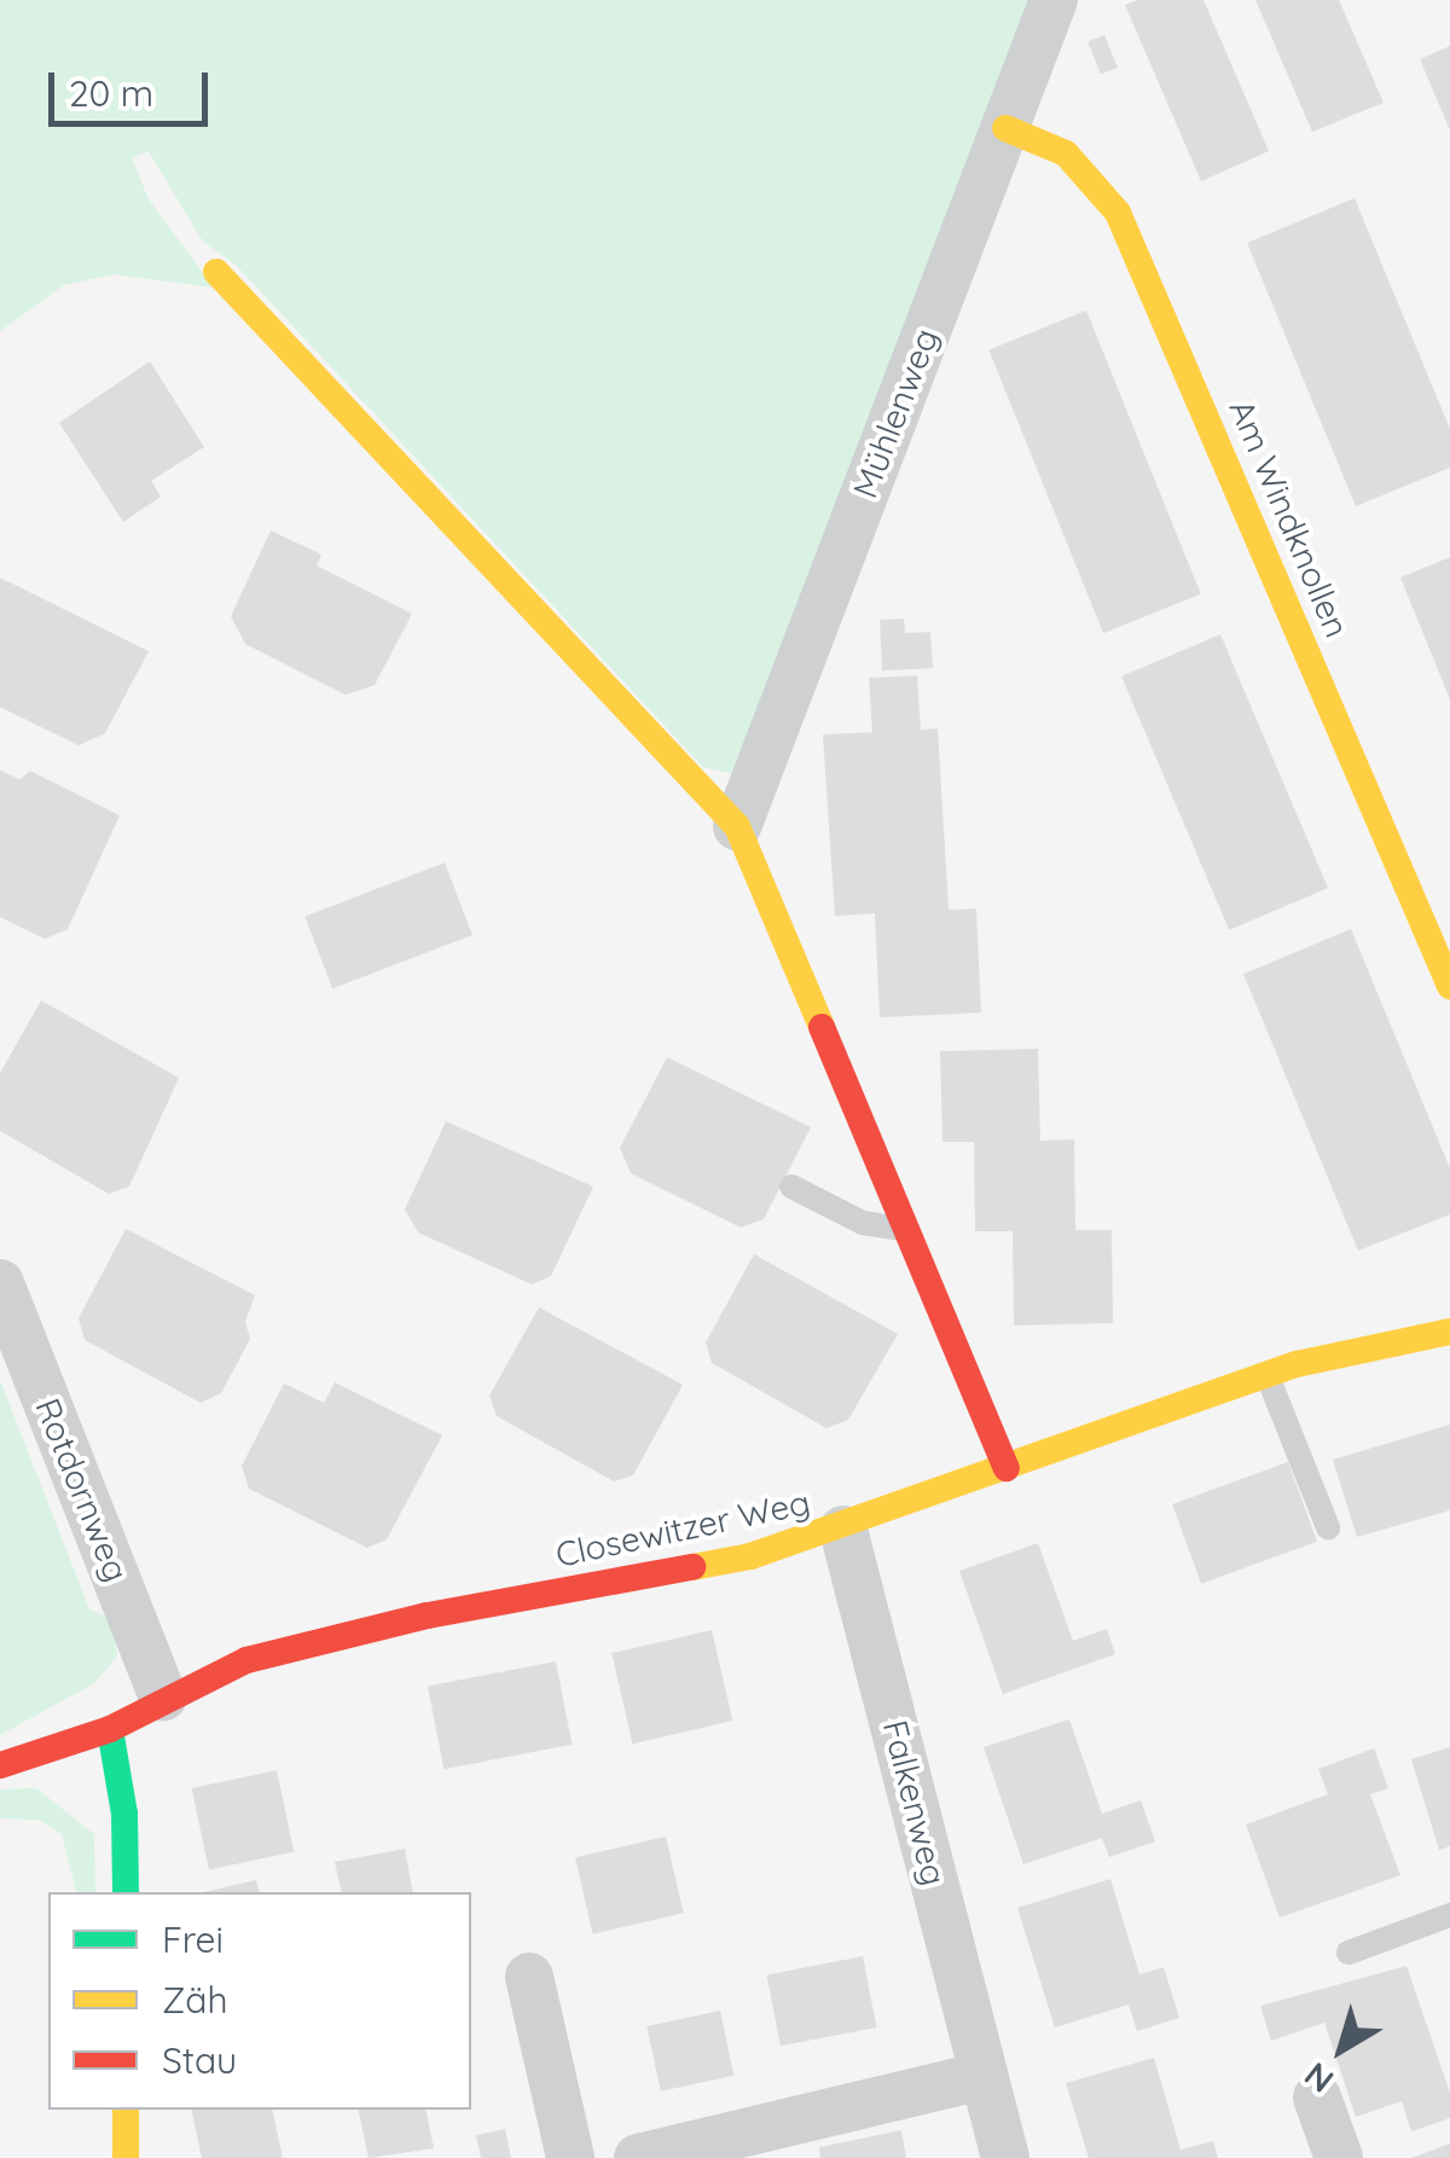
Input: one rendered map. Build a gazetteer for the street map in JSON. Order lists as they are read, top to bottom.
{
  "streets": {
    "street": [
      "Mühlenweg",
      "Am Windknollen",
      "Rotdornweg",
      "Closewitzer Weg",
      "Falkenweg"
    ]
  },
  "crossings": [
    ["Mühlenweg", "Am Windknollen"],
    ["Rotdornweg", "Closewitzer Weg"],
    ["Closewitzer Weg", "Falkenweg"]
  ],
  "legend": ["Frei", "Zäh", "Stau"],
  "scale_bar": "20 m",
  "north": "bottom left"
}
